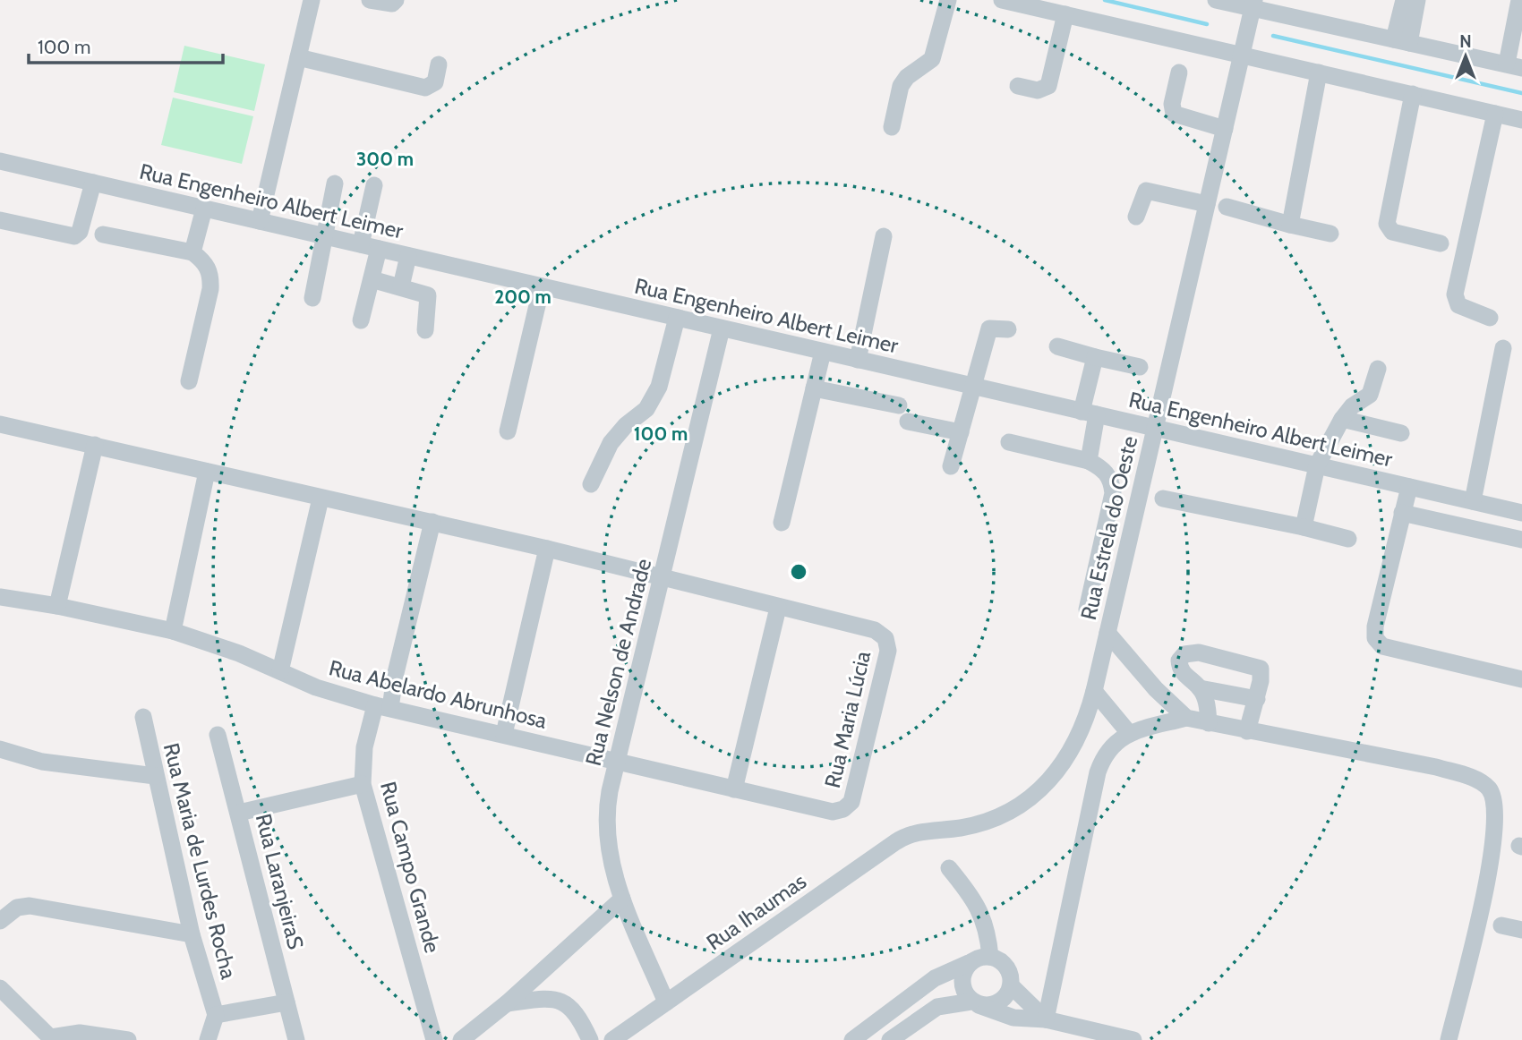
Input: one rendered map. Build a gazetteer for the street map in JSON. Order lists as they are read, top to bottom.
{
  "streets": {
    "street": [
      "Rua Engenheiro Albert Leimer",
      "Rua Estrela do Oeste",
      "Rua Nelson de Andrade",
      "Rua Abelardo Abrunhosa",
      "Rua Maria Lúcia",
      "Rua Maria de Lurdes Rocha",
      "Rua Campo Grande",
      "Rua LaranjeiraS",
      "Rua Ihaumas"
    ]
  },
  "crossings": [
    ["Rua Engenheiro Albert Leimer", "Rua Estrela do Oeste"],
    ["Rua Engenheiro Albert Leimer", "Rua Nelson de Andrade"],
    ["Rua Estrela do Oeste", "Rua Ihaumas"],
    ["Rua Nelson de Andrade", "Rua Abelardo Abrunhosa"],
    ["Rua Nelson de Andrade", "Rua Ihaumas"],
    ["Rua Abelardo Abrunhosa", "Rua Maria Lúcia"],
    ["Rua Abelardo Abrunhosa", "Rua Campo Grande"]
  ],
  "scale_bar": "100 m",
  "north": "top",
  "rings": ["300 m", "200 m", "100 m"]
}
